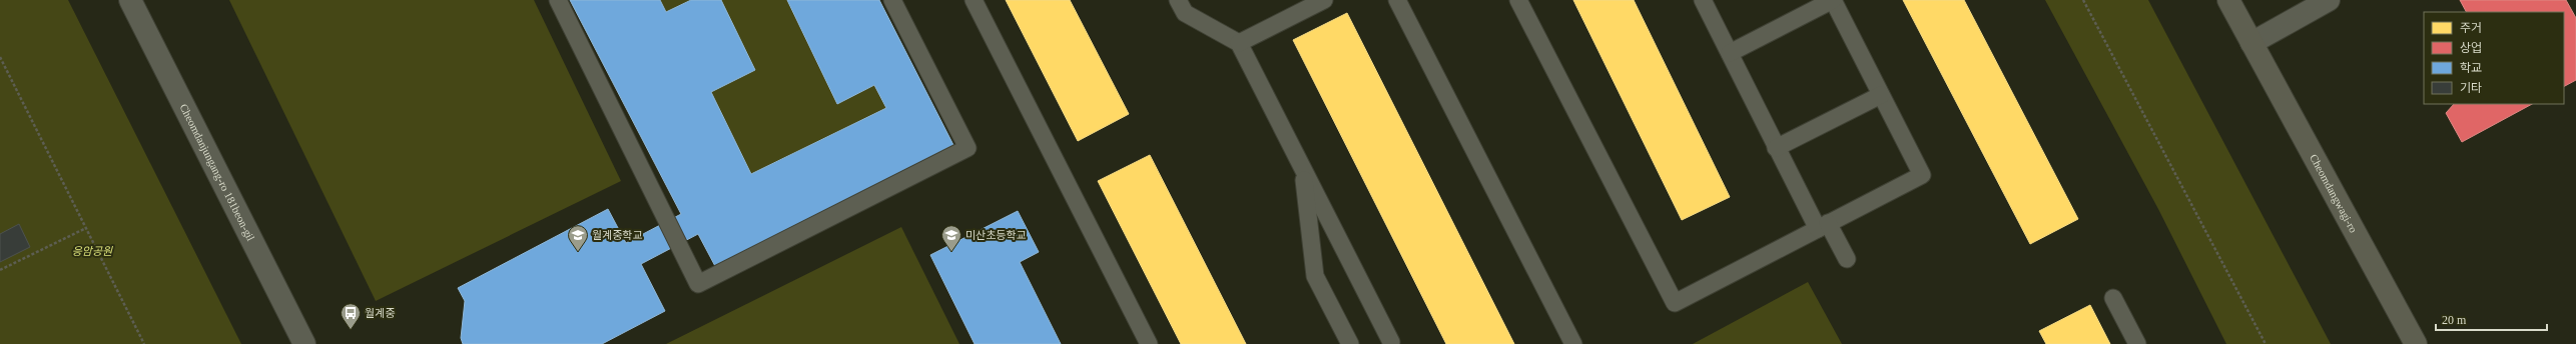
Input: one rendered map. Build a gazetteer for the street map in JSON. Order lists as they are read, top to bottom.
{
  "streets": {
    "main road": ["Cheomdangwagi-ro"],
    "street": ["Cheomdanjungang-ro 181beon-gil"]
  },
  "parks": ["응암공원"],
  "places": {
    "school or university": ["월계중학교", "미산초등학교"],
    "bus stop": ["월계중"]
  },
  "legend": [
    "주거",
    "상업",
    "학교",
    "기타"
  ],
  "scale_bar": "20 m"
}
